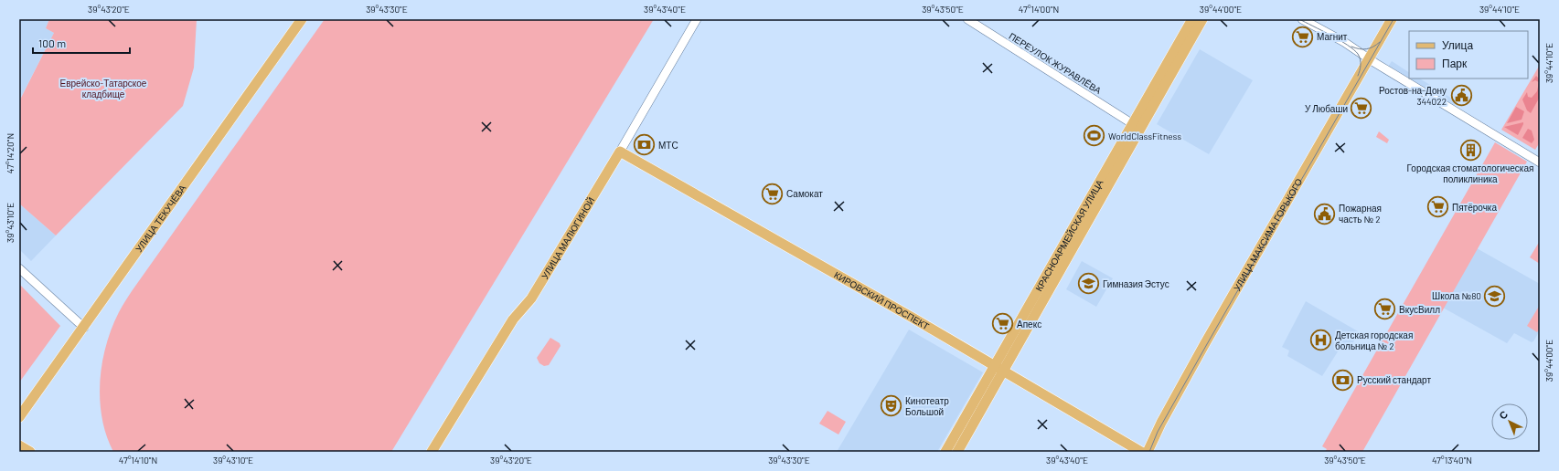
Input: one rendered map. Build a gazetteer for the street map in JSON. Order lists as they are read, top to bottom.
{
  "streets": {
    "main road": [
      "УЛИЦА ТЕКУЧЁВА",
      "УЛИЦА МАКСИМА ГОРЬКОГО",
      "КРАСНОАРМЕЙСКАЯ УЛИЦА",
      "УЛИЦА МАЛЮГИНОЙ",
      "КИРОВСКИЙ ПРОСПЕКТ"
    ],
    "street": ["ПЕРЕУЛОК ЖУРАВЛЁВА"]
  },
  "crossings": [
    ["ПЕРЕУЛОК ЖУРАВЛЁВА", "КРАСНОАРМЕЙСКАЯ УЛИЦА"],
    ["КРАСНОАРМЕЙСКАЯ УЛИЦА", "КИРОВСКИЙ ПРОСПЕКТ"],
    ["УЛИЦА МАЛЮГИНОЙ", "КИРОВСКИЙ ПРОСПЕКТ"]
  ],
  "parks": ["Еврейско-Татарское кладбище"],
  "places": {
    "supermarket": [
      "Магнит",
      "У Любаши",
      "Самокат",
      "Пятёрочка",
      "ВкусВилл",
      "Апекс"
    ],
    "public building": ["Ростов-на-Дону 344022", "Пожарная часть № 2"],
    "sports": ["WorldClassFitness"],
    "bank": ["МТС", "Русский стандарт"],
    "building": ["Городская стоматологическая поликлиника"],
    "school or university": ["Гимназия Эстус", "Школа №80"],
    "hospital": ["Детская городская больница № 2"],
    "theatre": ["Кинотеатр Большой"]
  },
  "legend": ["Улица", "Парк"],
  "scale_bar": "100 m",
  "north": "top left",
  "coordinates": [
    "39°43'20\"E",
    "39°43'30\"E",
    "39°43'40\"E",
    "39°43'50\"E",
    "47°14'00\"N",
    "39°44'00\"E",
    "39°44'10\"E",
    "47°14'20\"N",
    "39°43'10\"E",
    "47°14'10\"N",
    "47°13'40\"N"
  ]
}
